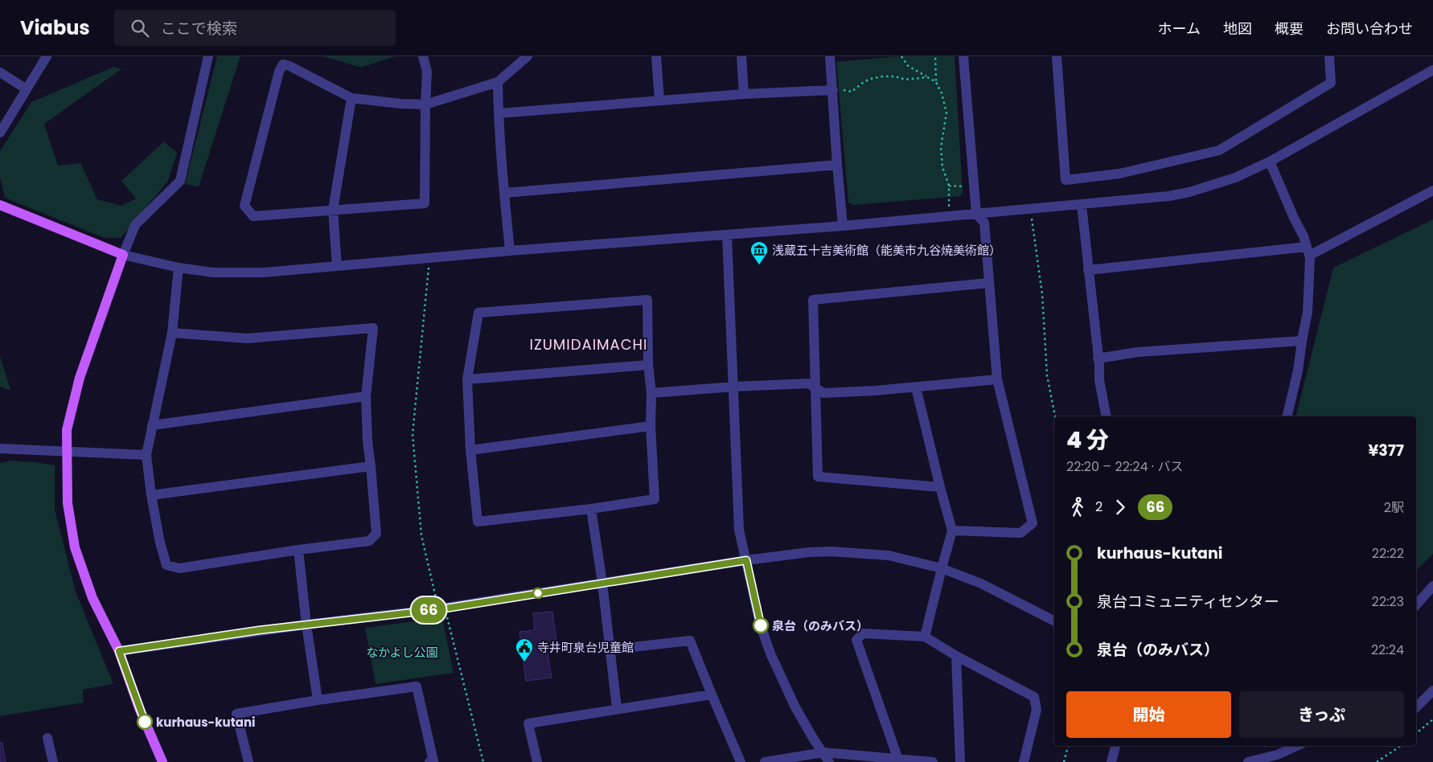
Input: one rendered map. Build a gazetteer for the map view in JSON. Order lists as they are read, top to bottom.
{
  "districts": ["IZUMIDAIMACHI"],
  "parks": ["なかよし公園"],
  "places": {
    "museum": ["浅蔵五十吉美術館（能美市九谷焼美術館）"],
    "other": ["泉台（のみバス）", "kurhaus-kutani"],
    "public building": ["寺井町泉台児童館"]
  },
  "lines": ["bus line 66"],
  "page": {
    "header": "Viabus",
    "search": "ここで検索",
    "nav": [
      "ホーム",
      "地図",
      "概要",
      "お問い合わせ"
    ],
    "on_map": "66",
    "heading": ["4 分", "22:20 – 22:24 · バス", "¥377"],
    "legs": ["2", "66", "2駅"],
    "list": [
      {
        "name": "kurhaus-kutani",
        "value": "22:22"
      },
      {
        "name": "泉台コミュニティセンター",
        "value": "22:23"
      },
      {
        "name": "泉台（のみバス）",
        "value": "22:24"
      }
    ],
    "buttons": ["開始", "きっぷ"]
  }
}
